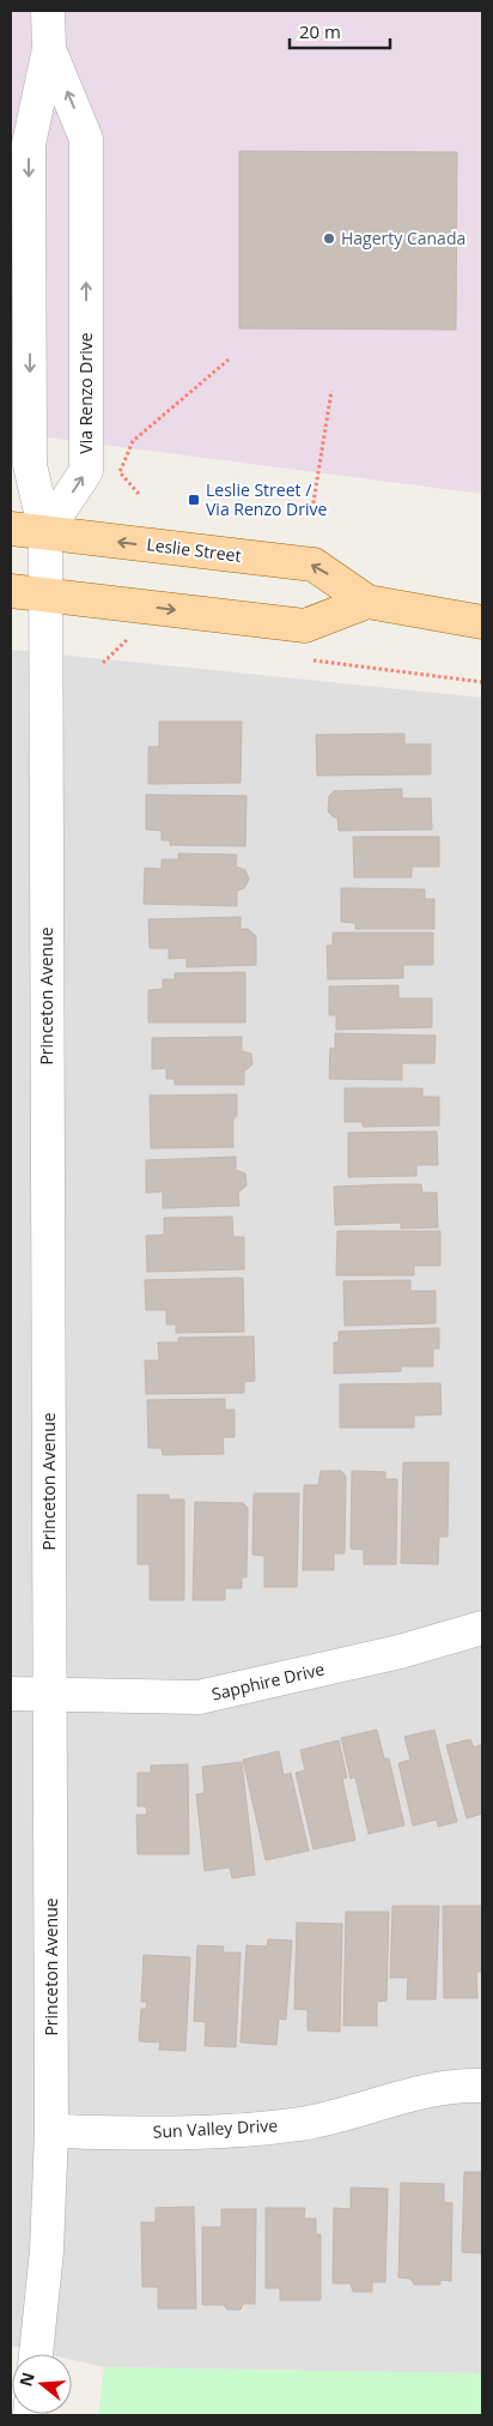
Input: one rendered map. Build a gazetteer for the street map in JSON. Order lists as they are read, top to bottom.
{
  "streets": {
    "main road": ["Leslie Street"],
    "street": [
      "Via Renzo Drive",
      "Princeton Avenue",
      "Sapphire Drive",
      "Sun Valley Drive"
    ]
  },
  "crossings": [
    ["Via Renzo Drive", "Leslie Street"],
    ["Via Renzo Drive", "Princeton Avenue"],
    ["Leslie Street", "Princeton Avenue"],
    ["Princeton Avenue", "Sapphire Drive"],
    ["Princeton Avenue", "Sun Valley Drive"]
  ],
  "places": {
    "other": ["Hagerty Canada"],
    "transit": ["Leslie Street / Via Renzo Drive"]
  },
  "scale_bar": "20 m",
  "north": "left"
}
